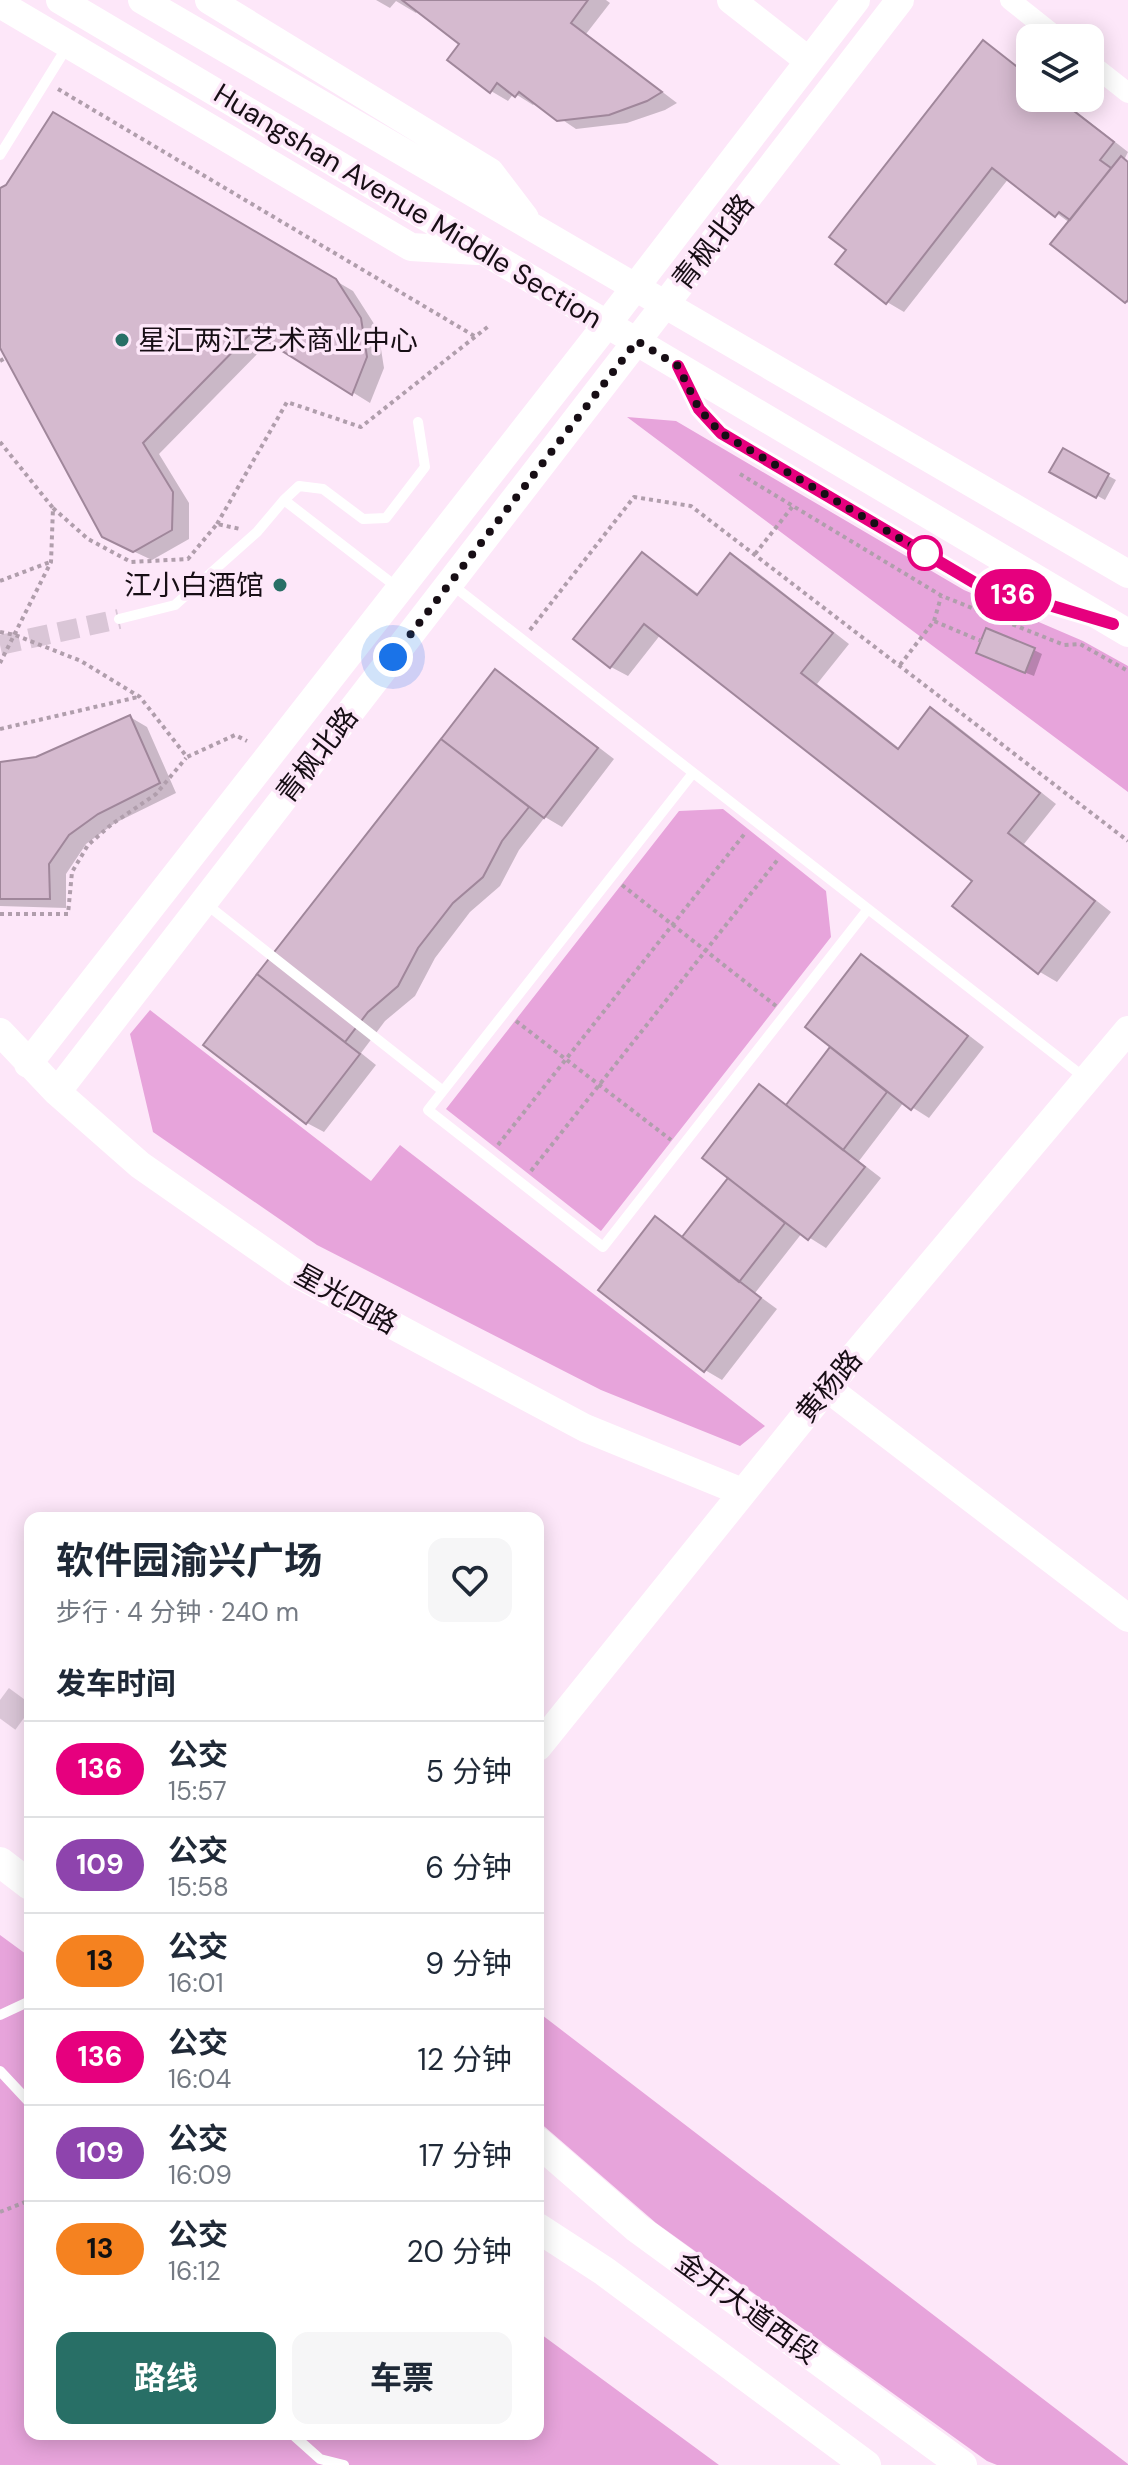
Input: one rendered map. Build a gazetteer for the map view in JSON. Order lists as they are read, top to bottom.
{
  "streets": {
    "main road": ["金开大道西段"],
    "street": [
      "Huangshan Avenue Middle Section",
      "青枫北路",
      "星光四路",
      "黄杨路"
    ]
  },
  "crossings": [
    ["Huangshan Avenue Middle Section", "青枫北路"],
    ["青枫北路", "星光四路"],
    ["星光四路", "黄杨路"]
  ],
  "places": ["星汇两江艺术商业中心", "江小白酒馆"],
  "lines": ["bus line 136"],
  "page": {
    "on_map": "136",
    "heading": [
      ["软件园渝兴广场", "步行 · 4 分钟 · 240 m"],
      "发车时间"
    ],
    "list": [
      {
        "mark": "136",
        "name": "公交",
        "note": "15:57",
        "value": "5 分钟"
      },
      {
        "mark": "109",
        "name": "公交",
        "note": "15:58",
        "value": "6 分钟"
      },
      {
        "mark": "13",
        "name": "公交",
        "note": "16:01",
        "value": "9 分钟"
      },
      {
        "mark": "136",
        "name": "公交",
        "note": "16:04",
        "value": "12 分钟"
      },
      {
        "mark": "109",
        "name": "公交",
        "note": "16:09",
        "value": "17 分钟"
      },
      {
        "mark": "13",
        "name": "公交",
        "note": "16:12",
        "value": "20 分钟"
      }
    ],
    "buttons": ["路线", "车票"]
  }
}
